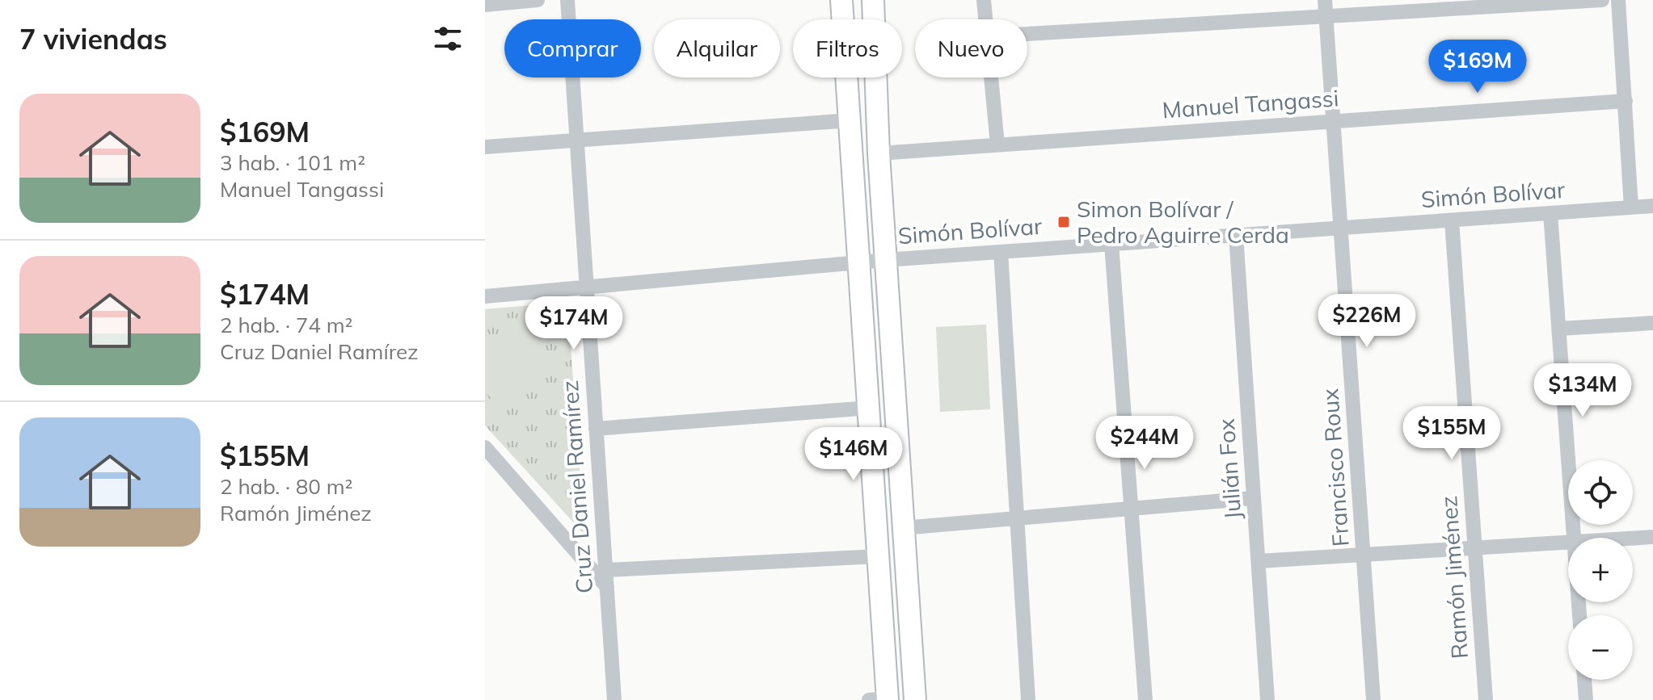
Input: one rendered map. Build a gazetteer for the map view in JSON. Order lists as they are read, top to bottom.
{
  "streets": {
    "street": [
      "Manuel Tangassi",
      "Simón Bolívar",
      "Francisco Roux",
      "Julián Fox",
      "Cruz Daniel Ramírez",
      "Ramón Jiménez"
    ]
  },
  "crossings": [
    ["Manuel Tangassi", "Francisco Roux"],
    ["Simón Bolívar", "Francisco Roux"],
    ["Simón Bolívar", "Julián Fox"],
    ["Simón Bolívar", "Cruz Daniel Ramírez"],
    ["Simón Bolívar", "Ramón Jiménez"]
  ],
  "places": {
    "transit": ["Simon Bolívar / Pedro Aguirre Cerda"]
  },
  "page": {
    "heading": "7 viviendas",
    "chip": [
      "Comprar",
      "Alquilar",
      "Filtros",
      "Nuevo"
    ],
    "price": [
      "$169M",
      "$226M",
      "$174M",
      "$134M",
      "$155M",
      "$244M",
      "$146M"
    ],
    "list": [
      {
        "name": "$169M",
        "note": "3 hab. · 101 m² · Manuel Tangassi"
      },
      {
        "name": "$174M",
        "note": "2 hab. · 74 m² · Cruz Daniel Ramírez"
      },
      {
        "name": "$155M",
        "note": "2 hab. · 80 m² · Ramón Jiménez"
      }
    ],
    "map_buttons": ["+", "−"]
  }
}
